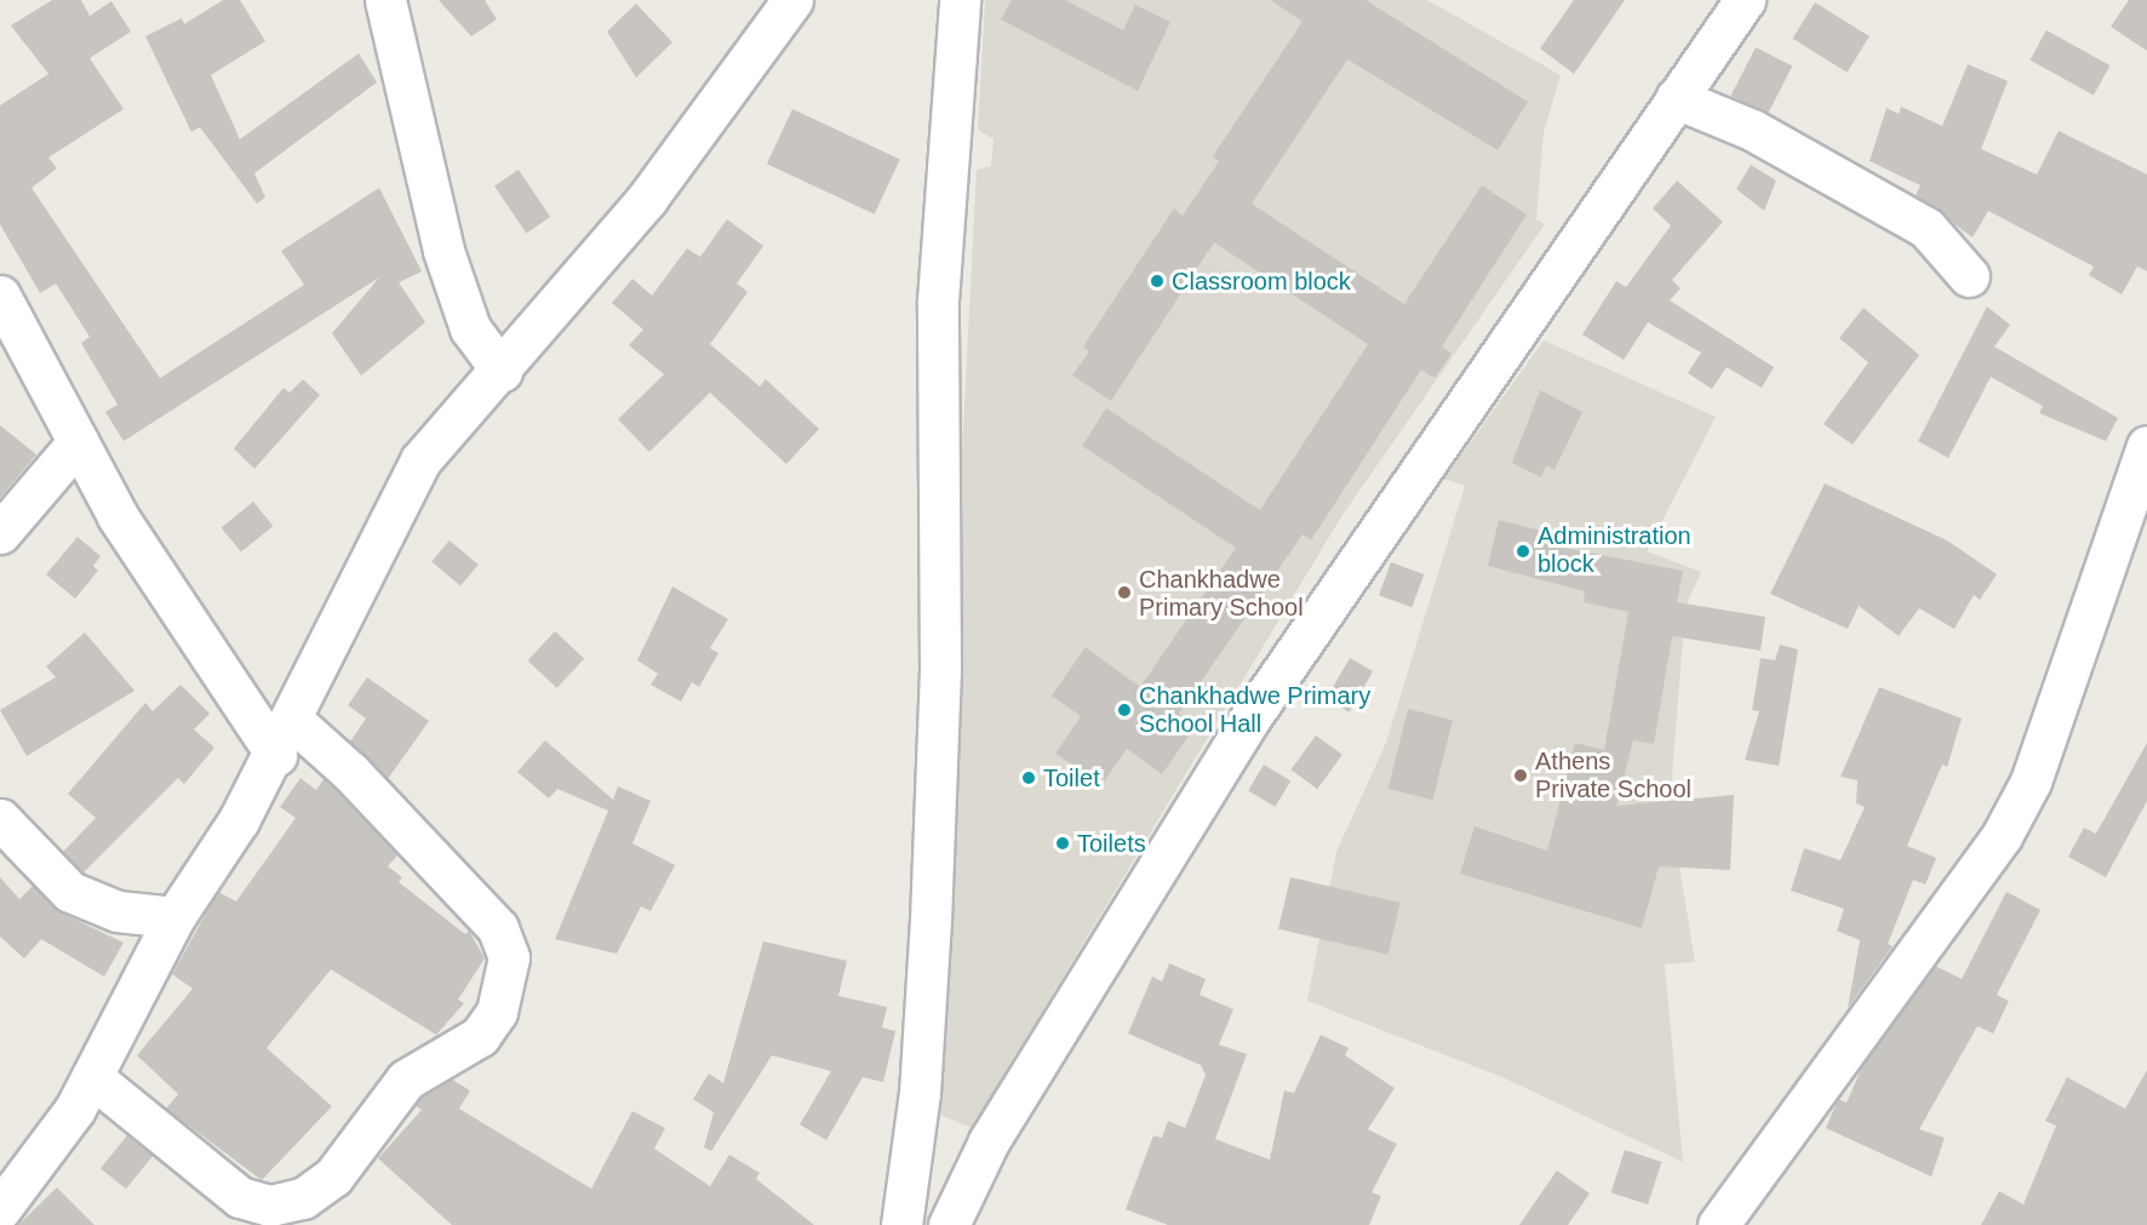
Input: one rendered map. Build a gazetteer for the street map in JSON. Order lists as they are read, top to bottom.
{
  "places": [
    "Classroom block",
    "Administration block",
    "Chankhadwe Primary School",
    "Chankhadwe Primary School Hall",
    "Athens Private School",
    "Toilet",
    "Toilets"
  ]
}
